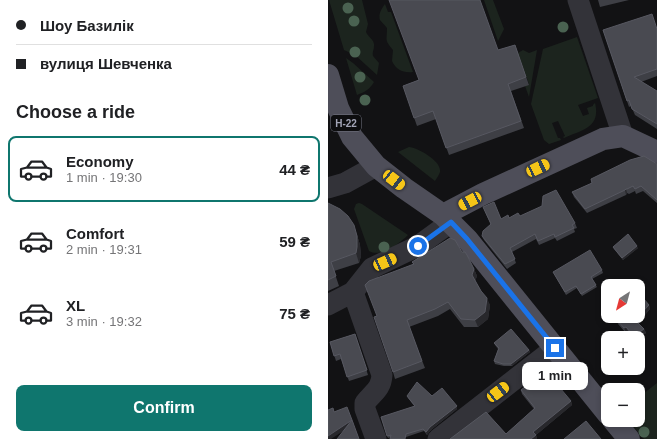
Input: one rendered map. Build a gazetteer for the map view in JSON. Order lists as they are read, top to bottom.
{
  "streets": {
    "main road": ["Н-22"]
  },
  "north": "bottom left",
  "page": {
    "banner": ["Шоу Базилік", "вулиця Шевченка"],
    "heading": "Choose a ride",
    "list": [
      {
        "name": "Economy",
        "note": "1 min · 19:30",
        "value": "44 ₴"
      },
      {
        "name": "Comfort",
        "note": "2 min · 19:31",
        "value": "59 ₴"
      },
      {
        "name": "XL",
        "note": "3 min · 19:32",
        "value": "75 ₴"
      }
    ],
    "map_buttons": ["+", "−"],
    "bubble": "1 min",
    "buttons": "Confirm"
  }
}
